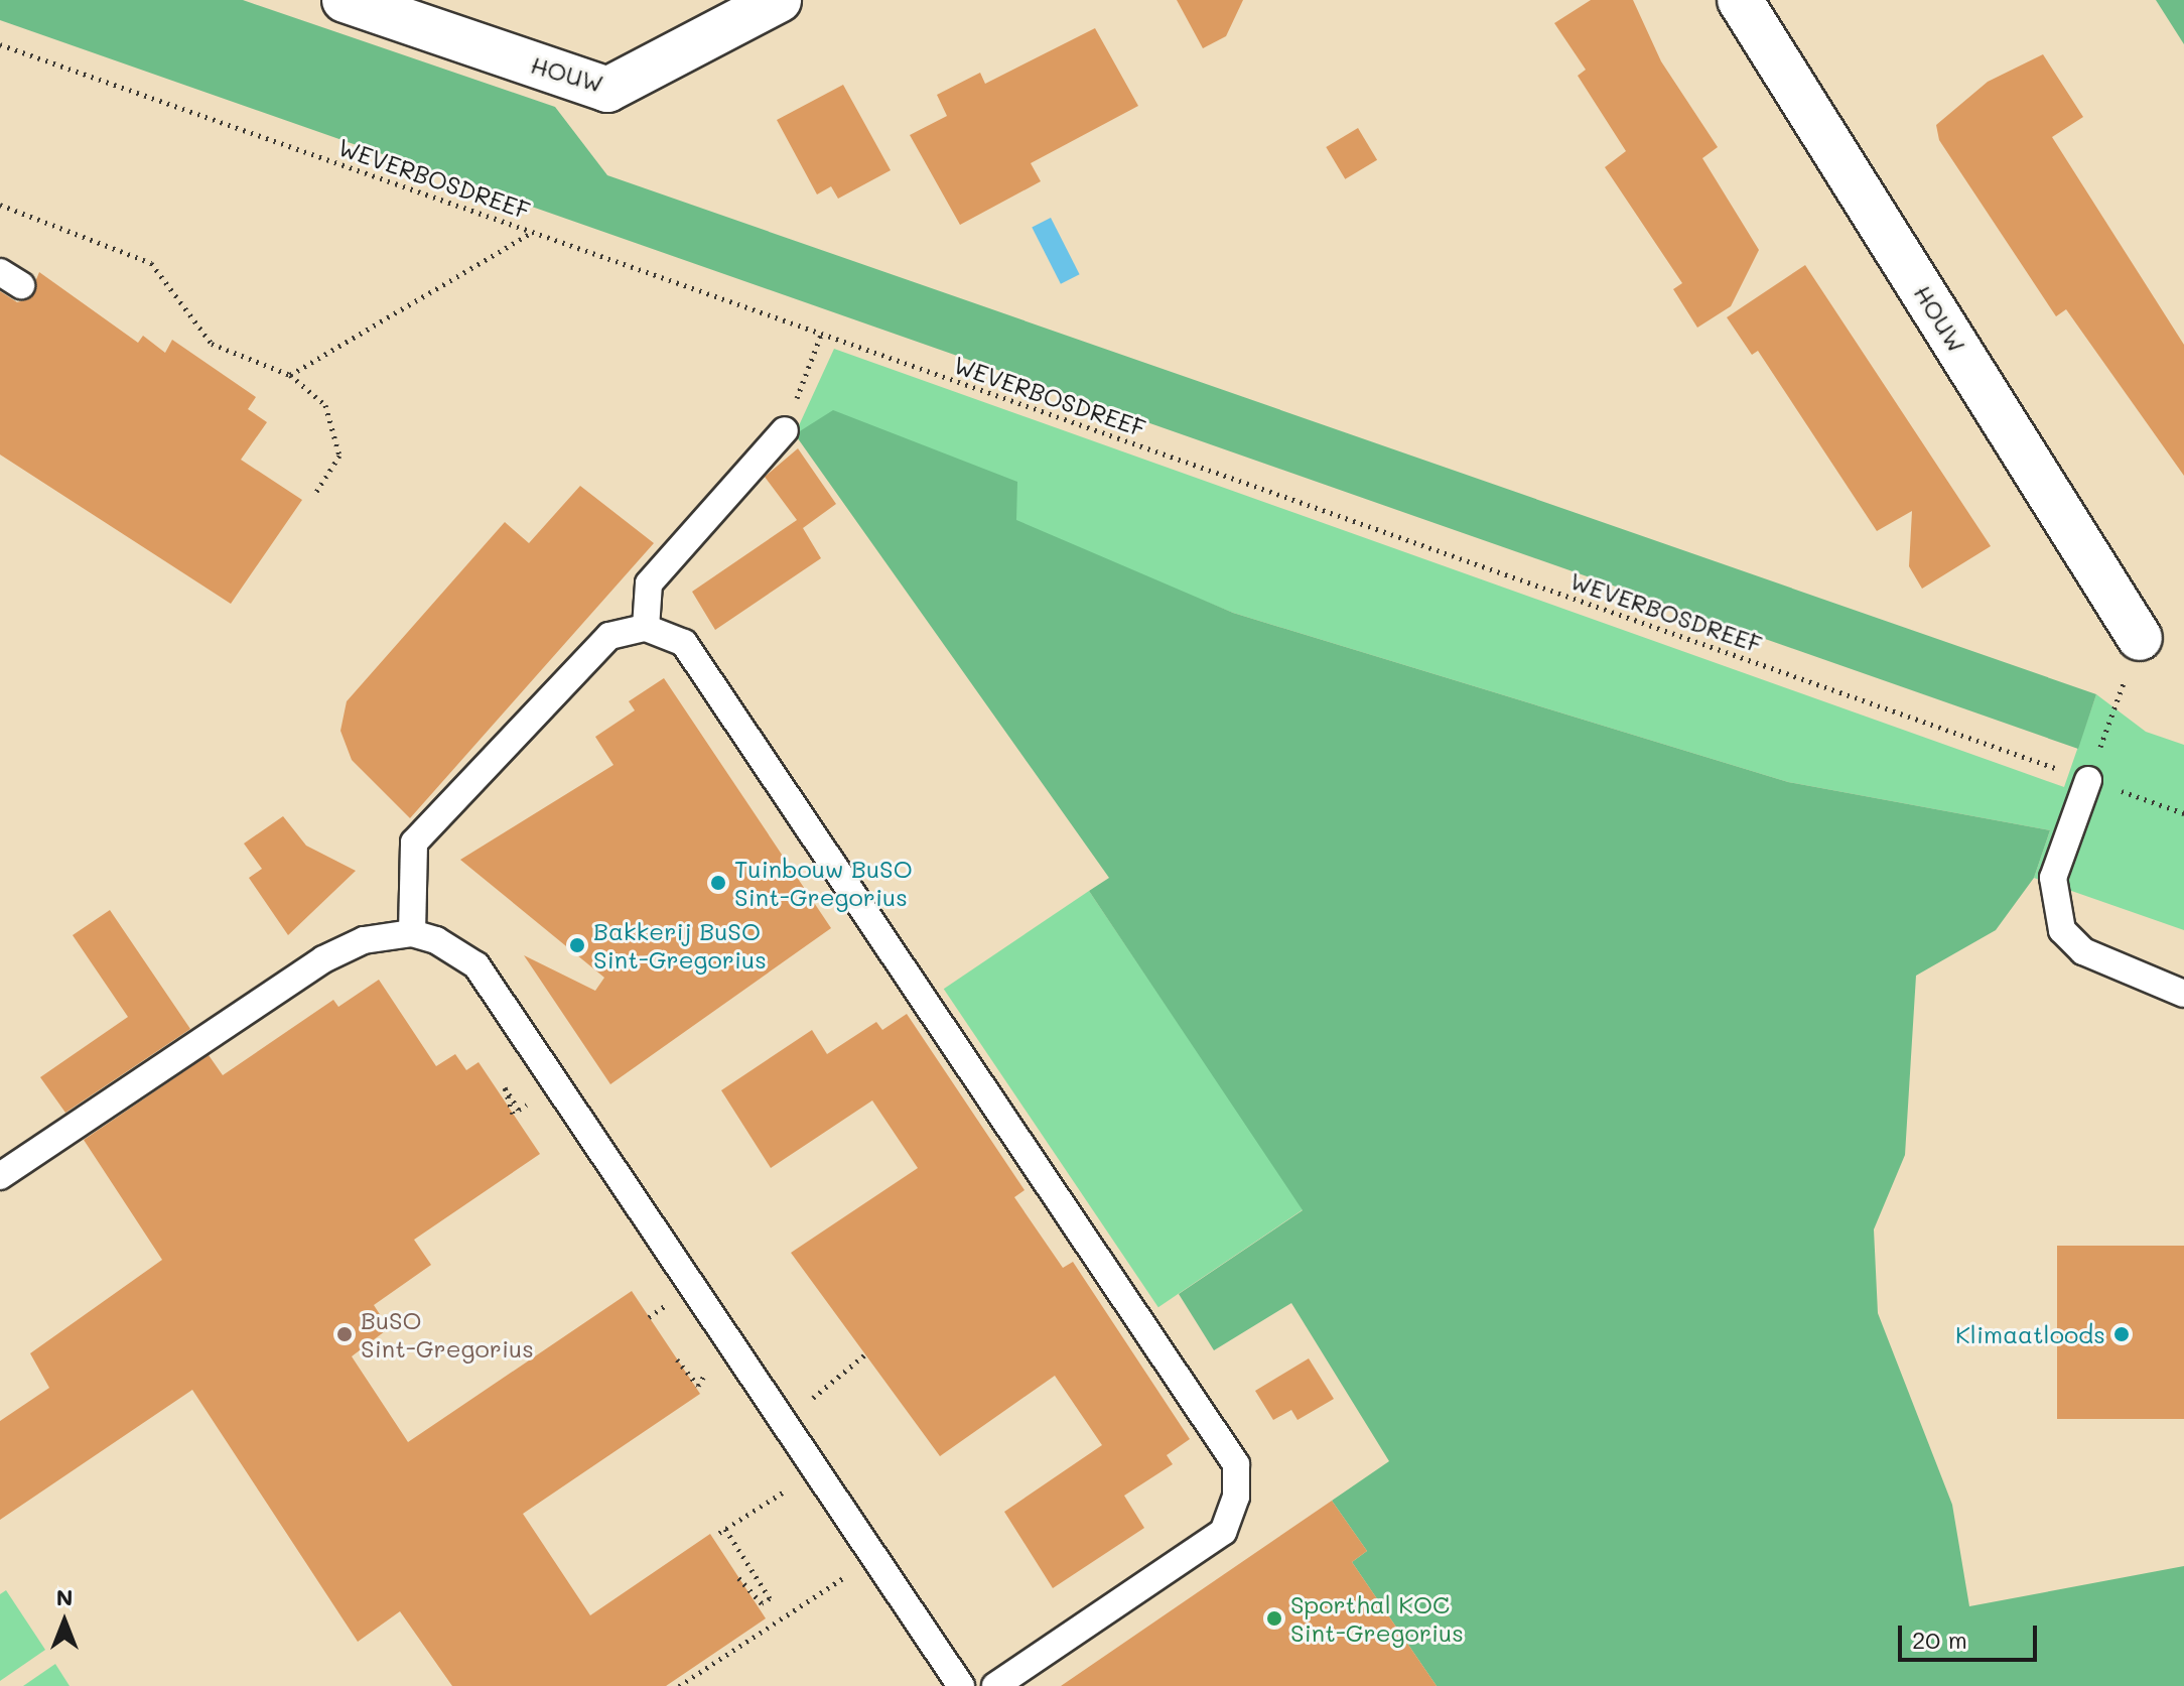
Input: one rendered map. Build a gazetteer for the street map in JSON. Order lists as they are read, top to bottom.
{
  "streets": {
    "street": ["HOUW"],
    "path": ["WEVERBOSDREEF"]
  },
  "places": [
    "Tuinbouw BuSO Sint-Gregorius",
    "Bakkerij BuSO Sint-Gregorius",
    "BuSO Sint-Gregorius",
    "Klimaatloods",
    "Sporthal KOC Sint-Gregorius"
  ],
  "scale_bar": "20 m",
  "north": "top"
}
